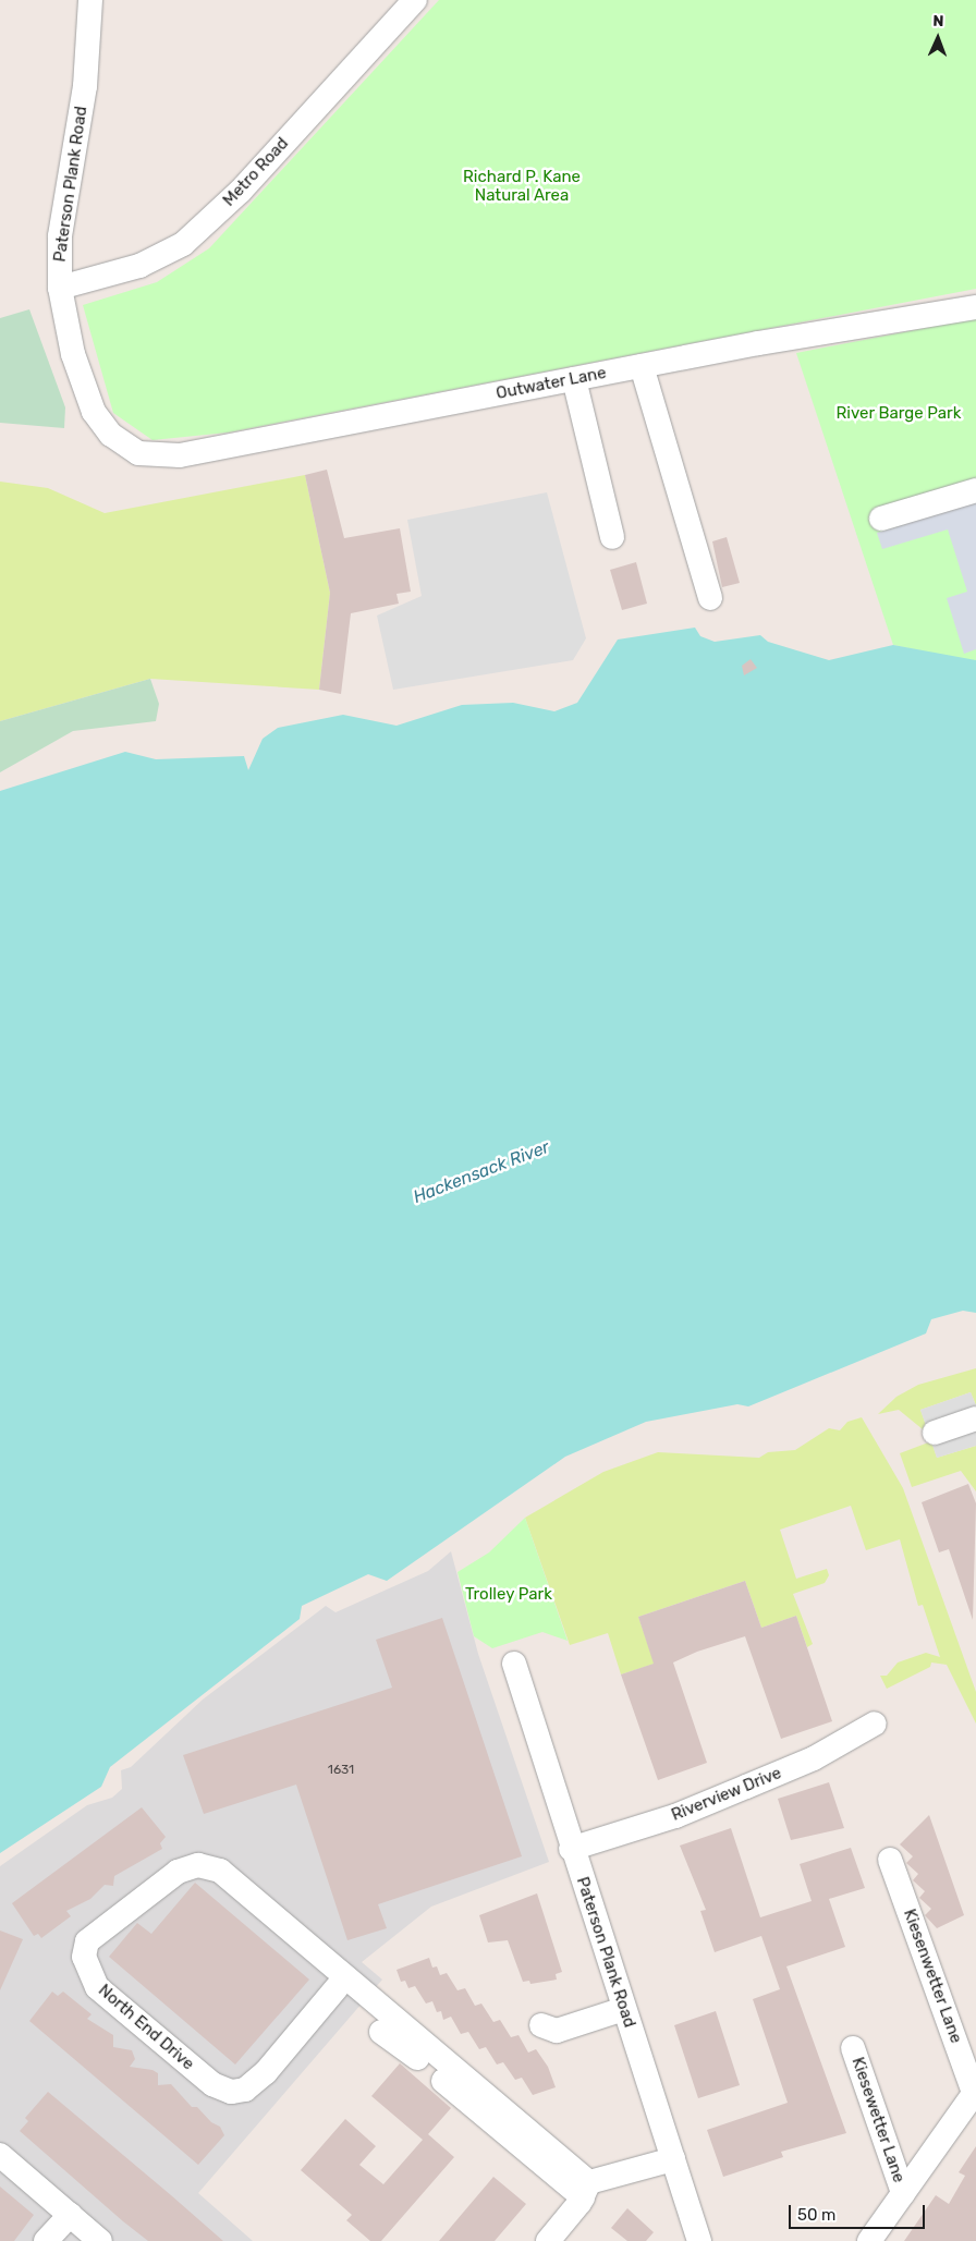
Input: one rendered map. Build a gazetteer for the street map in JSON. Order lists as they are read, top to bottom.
{
  "streets": {
    "street": [
      "Metro Road",
      "Paterson Plank Road",
      "Outwater Lane",
      "Riverview Drive",
      "Kiesenwetter Lane",
      "North End Drive",
      "Kiesewetter Lane"
    ]
  },
  "crossings": [
    ["Metro Road", "Paterson Plank Road"],
    ["Paterson Plank Road", "Outwater Lane"],
    ["Paterson Plank Road", "Riverview Drive"]
  ],
  "water": ["Hackensack River"],
  "parks": ["Richard P. Kane Natural Area", "River Barge Park", "Trolley Park"],
  "house_numbers": ["1631"],
  "scale_bar": "50 m",
  "north": "top"
}
